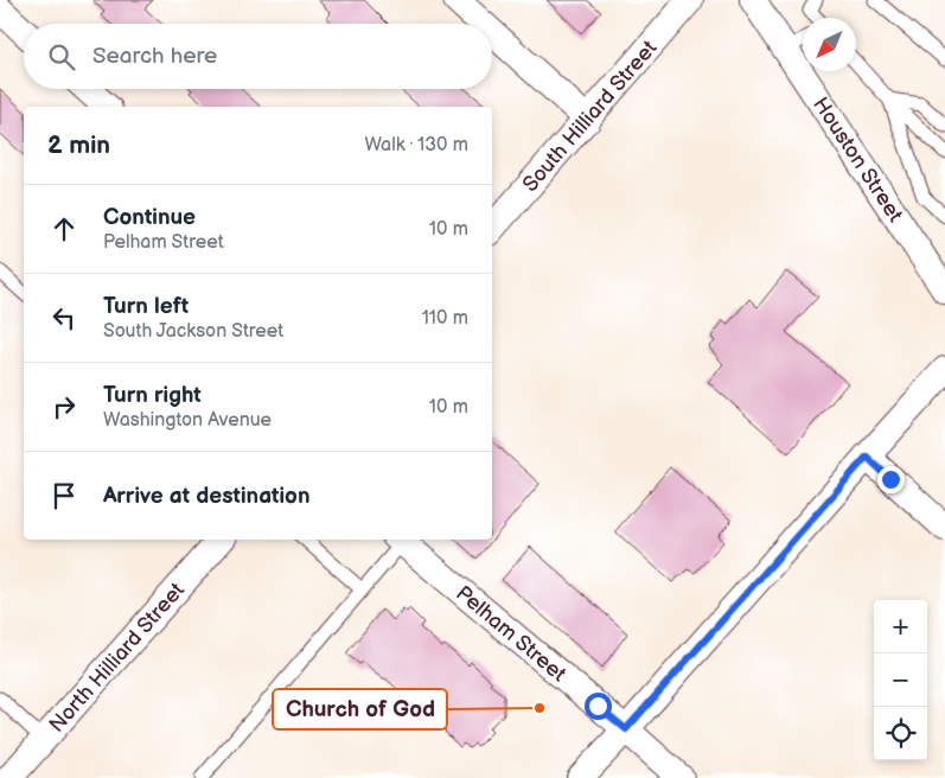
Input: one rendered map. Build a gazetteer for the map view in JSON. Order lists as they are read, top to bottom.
{
  "streets": {
    "street": [
      "South Hilliard Street",
      "Houston Street",
      "Pelham Street",
      "North Hilliard Street"
    ]
  },
  "places": ["Church of God"],
  "north": "bottom left",
  "page": {
    "search": "Search here",
    "heading": ["2 min", "Walk · 130 m"],
    "list": [
      ["Continue", "Pelham Street", "10 m"],
      ["Turn left", "South Jackson Street", "110 m"],
      ["Turn right", "Washington Avenue", "10 m"],
      "Arrive at destination"
    ],
    "map_buttons": ["+", "−"]
  }
}
